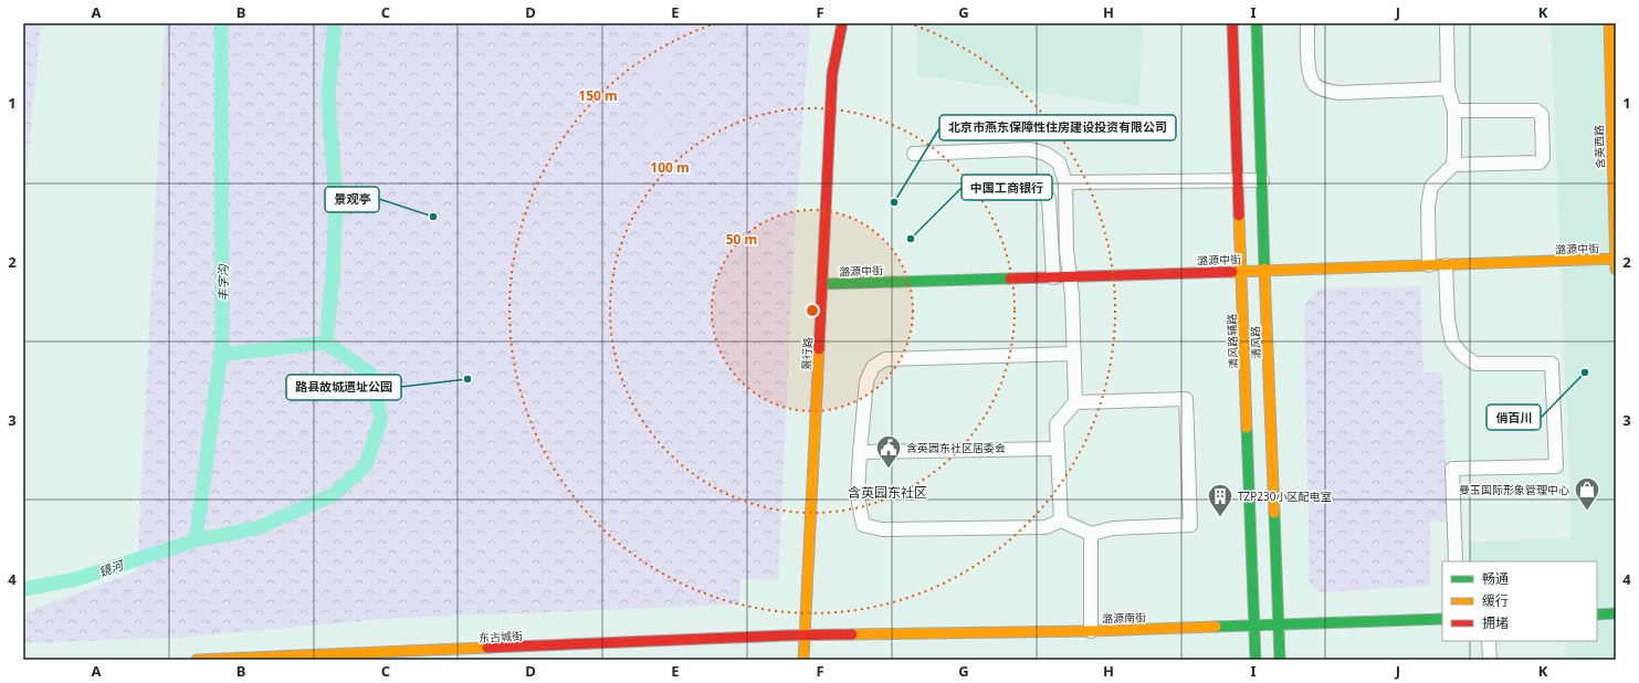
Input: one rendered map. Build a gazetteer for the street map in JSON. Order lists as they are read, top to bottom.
{
  "streets": {
    "street": [
      "含英西路",
      "潞源中街",
      "清风路辅路",
      "清风路",
      "景行路",
      "潞源南街",
      "东古城街"
    ]
  },
  "crossings": [
    ["含英西路", "潞源中街"],
    ["潞源中街", "清风路辅路"],
    ["潞源中街", "清风路"],
    ["潞源中街", "景行路"],
    ["清风路辅路", "潞源南街"],
    ["清风路", "潞源南街"],
    ["景行路", "潞源南街"],
    ["景行路", "东古城街"],
    ["潞源南街", "东古城街"]
  ],
  "districts": ["含英园东社区"],
  "water": ["丰字沟", "镜河"],
  "places": {
    "other": [
      "北京市燕东保障性住房建设投资有限公司",
      "景观亭",
      "中国工商银行",
      "俏百川",
      "路县故城遗址公园"
    ],
    "public building": ["含英园东社区居委会"],
    "shop": ["曼玉国际形象管理中心"],
    "building": ["TZP230小区配电室"]
  },
  "legend": ["畅通", "缓行", "拥堵"],
  "grid": {
    "columns": [
      "A",
      "B",
      "C",
      "D",
      "E",
      "F",
      "G",
      "H",
      "I",
      "J",
      "K"
    ],
    "rows": [
      "1",
      "2",
      "3",
      "4"
    ]
  },
  "rings": ["150 m", "100 m", "50 m"]
}
